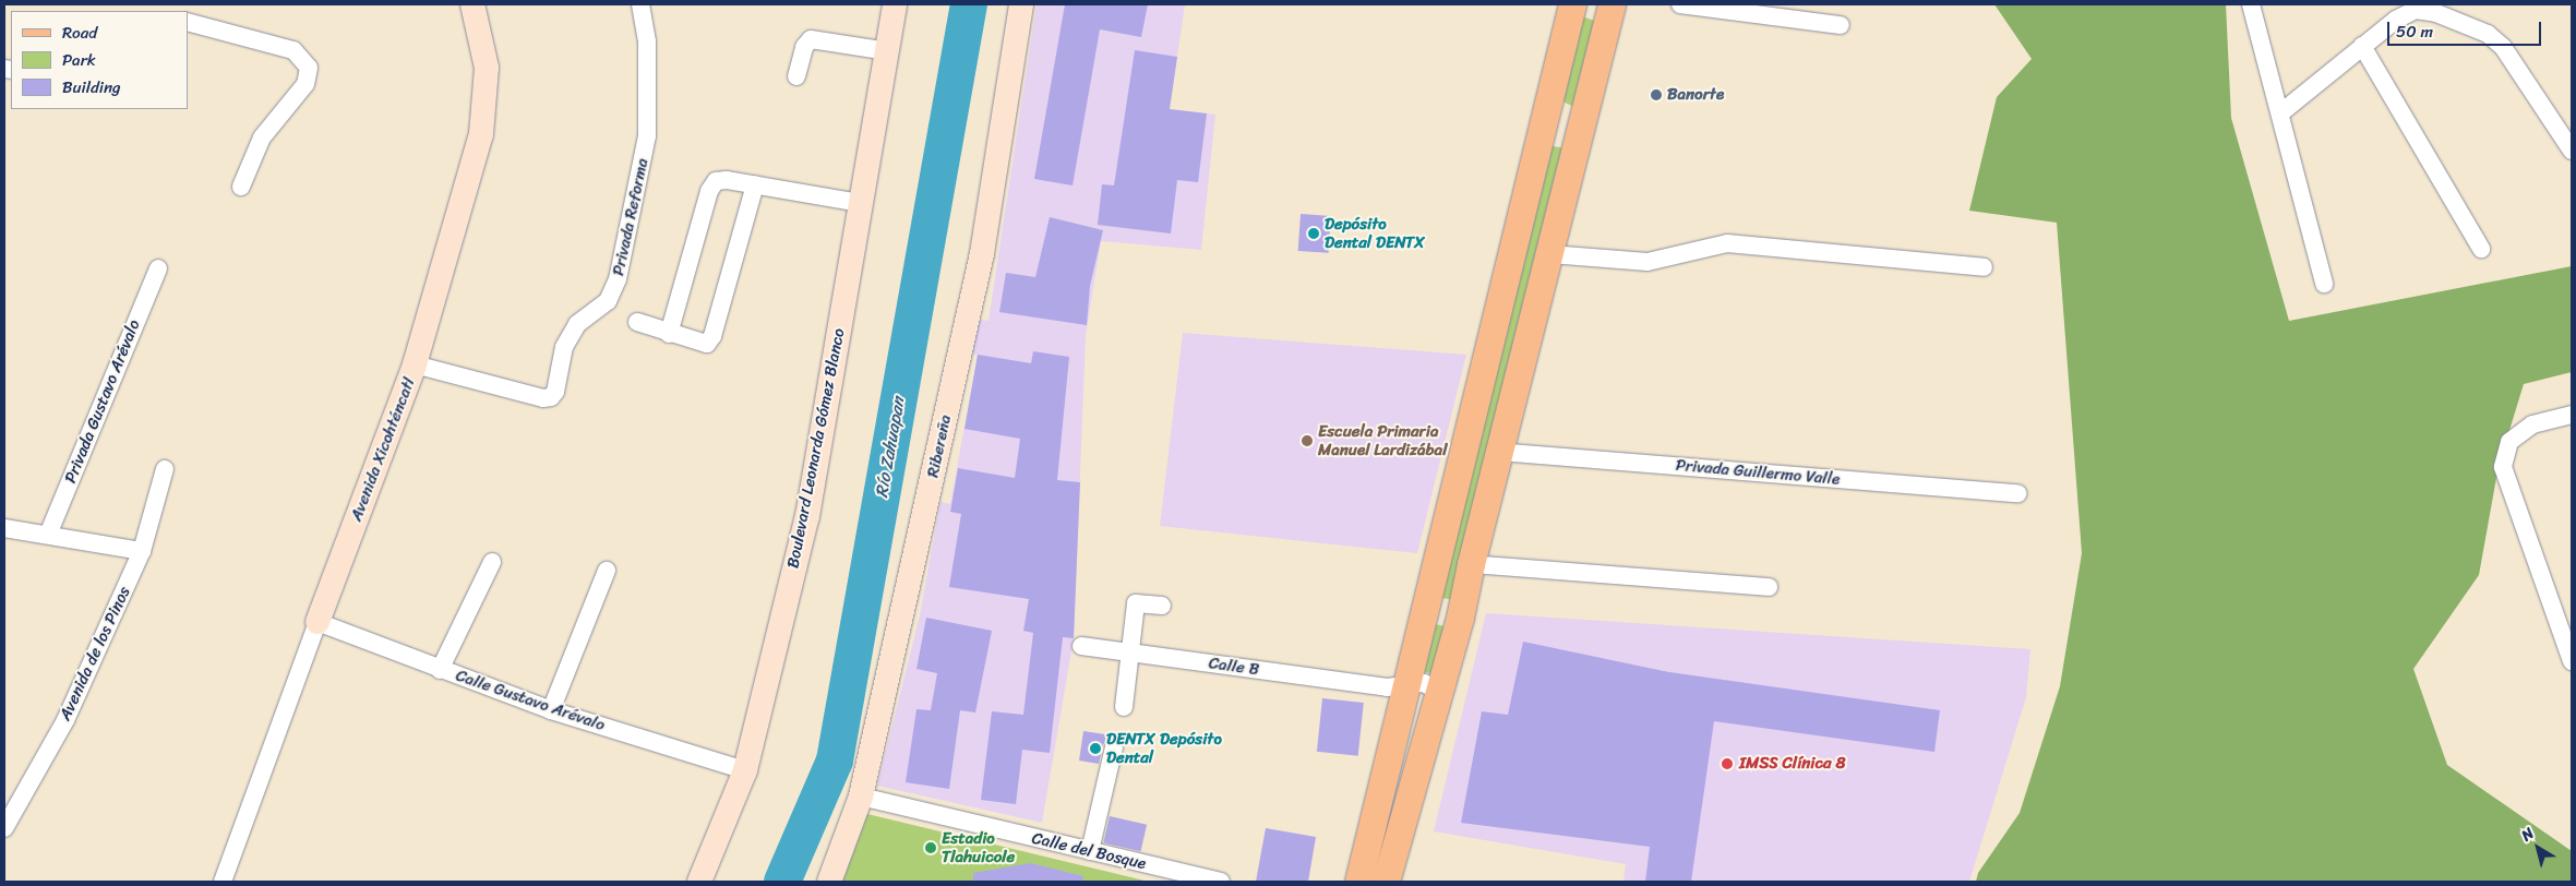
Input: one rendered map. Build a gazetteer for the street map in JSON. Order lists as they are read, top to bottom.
{
  "streets": {
    "street": [
      "Privada Reforma",
      "Privada Gustavo Arévalo",
      "Ribereña",
      "Boulevard Leonarda Gómez Blanco",
      "Avenida Xicohténcatl",
      "Privada Guillermo Valle",
      "Avenida de los Pinos",
      "Calle B",
      "Calle Gustavo Arévalo",
      "Calle del Bosque"
    ]
  },
  "crossings": [
    ["Privada Reforma", "Avenida Xicohténcatl"],
    ["Ribereña", "Calle del Bosque"],
    ["Boulevard Leonarda Gómez Blanco", "Calle Gustavo Arévalo"],
    ["Avenida Xicohténcatl", "Calle Gustavo Arévalo"]
  ],
  "water": ["Río Zahuapan"],
  "places": [
    "Banorte",
    "Depósito Dental DENTX",
    "Escuela Primaria Manuel Lardizábal",
    "DENTX Depósito Dental",
    "IMSS Clínica 8",
    "Estadio Tlahuicole"
  ],
  "legend": ["Road", "Park", "Building"],
  "scale_bar": "50 m",
  "north": "top left"
}
